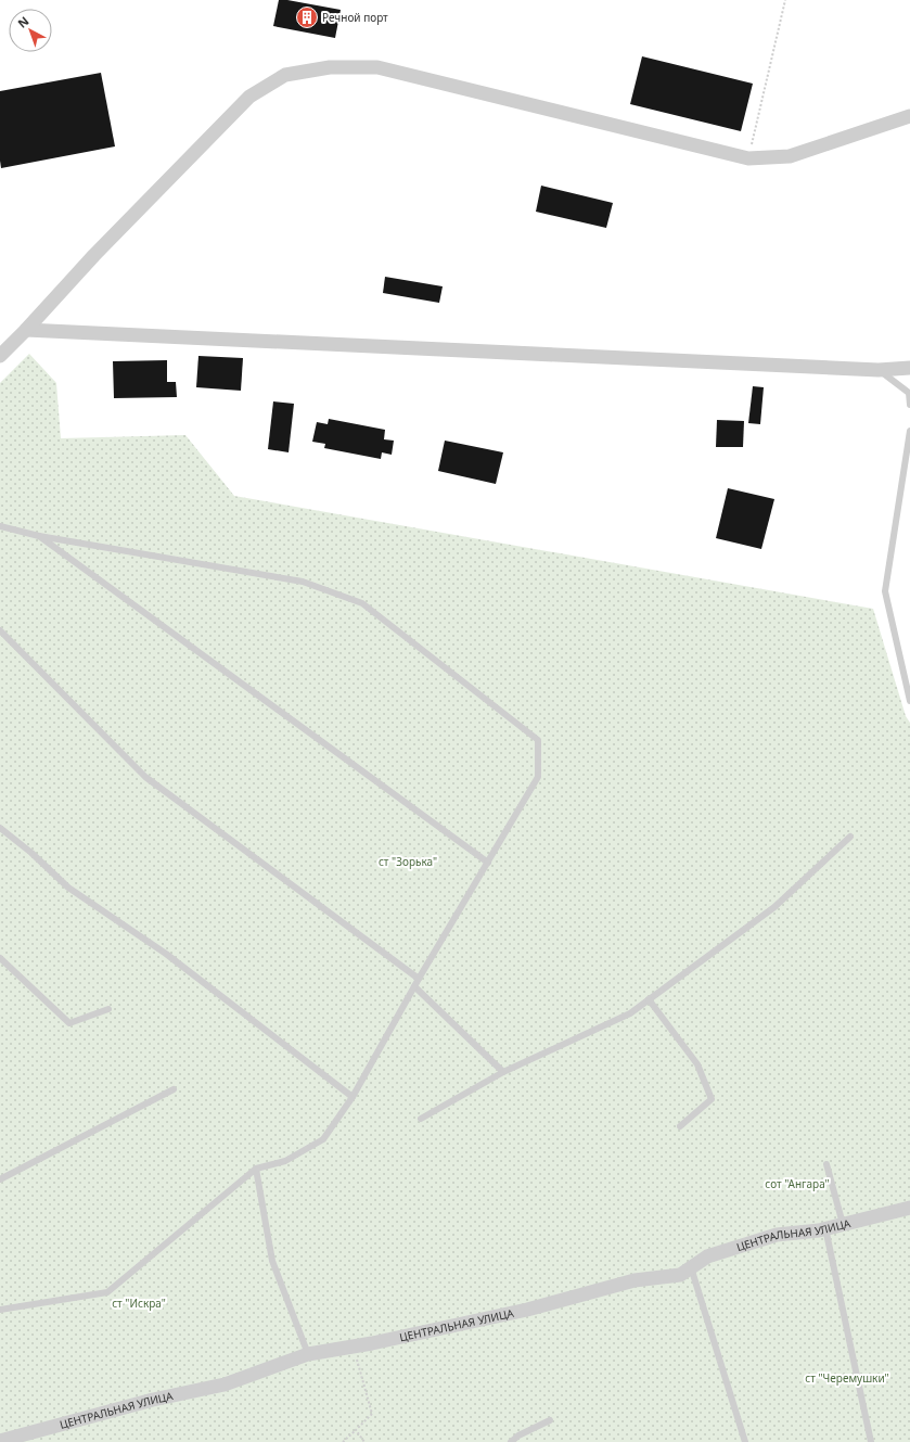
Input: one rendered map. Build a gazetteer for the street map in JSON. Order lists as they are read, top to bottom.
{
  "streets": {
    "street": ["ЦЕНТРАЛЬНАЯ УЛИЦА"]
  },
  "parks": [
    "ст \"Зорька\"",
    "сот \"Ангара\"",
    "ст \"Искра\"",
    "ст \"Черемушки\""
  ],
  "places": {
    "building": ["Речной порт"]
  },
  "north": "top left"
}
